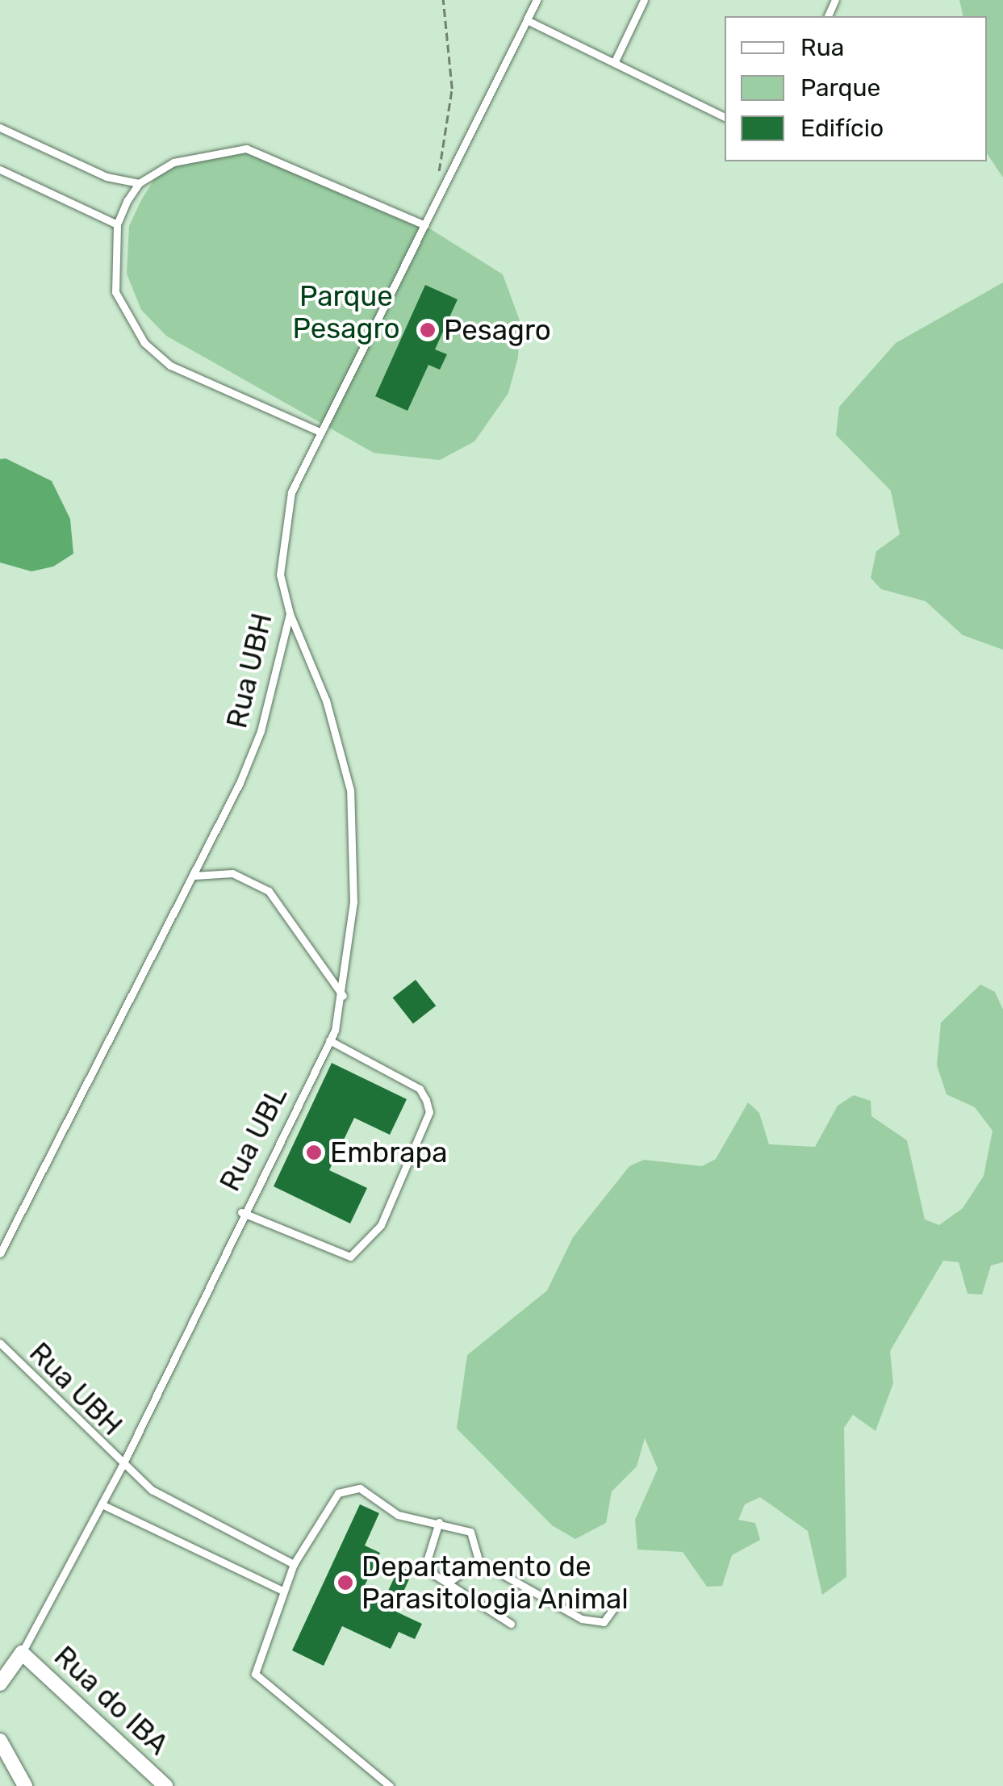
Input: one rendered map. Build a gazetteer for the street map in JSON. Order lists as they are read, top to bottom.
{
  "streets": {
    "street": ["Rua do IBA"],
    "lane": ["Rua UBH", "Rua UBL"]
  },
  "crossings": [
    ["Rua UBH", "Rua UBL"],
    ["Rua UBL", "Rua do IBA"]
  ],
  "parks": ["Parque Pesagro"],
  "places": ["Pesagro", "Embrapa", "Departamento de Parasitologia Animal"],
  "legend": ["Rua", "Parque", "Edifício"]
}
